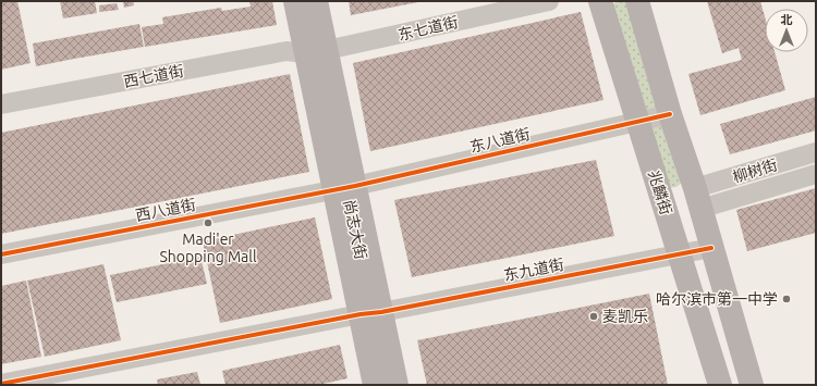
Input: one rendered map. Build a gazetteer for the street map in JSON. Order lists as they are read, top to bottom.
{
  "streets": {
    "main road": ["兆麟街", "尚志大街"],
    "street": [
      "东七道街",
      "西七道街",
      "东八道街",
      "柳树街",
      "西八道街",
      "东九道街"
    ]
  },
  "crossings": [
    ["东七道街", "西七道街"],
    ["东七道街", "尚志大街"],
    ["西七道街", "尚志大街"],
    ["东八道街", "兆麟街"],
    ["东八道街", "西八道街"],
    ["东八道街", "尚志大街"],
    ["兆麟街", "东九道街"],
    ["西八道街", "尚志大街"],
    ["尚志大街", "东九道街"]
  ],
  "places": ["Madi'er Shopping Mall", "哈尔滨市第一中学", "麦凯乐"],
  "north": "top"
}
